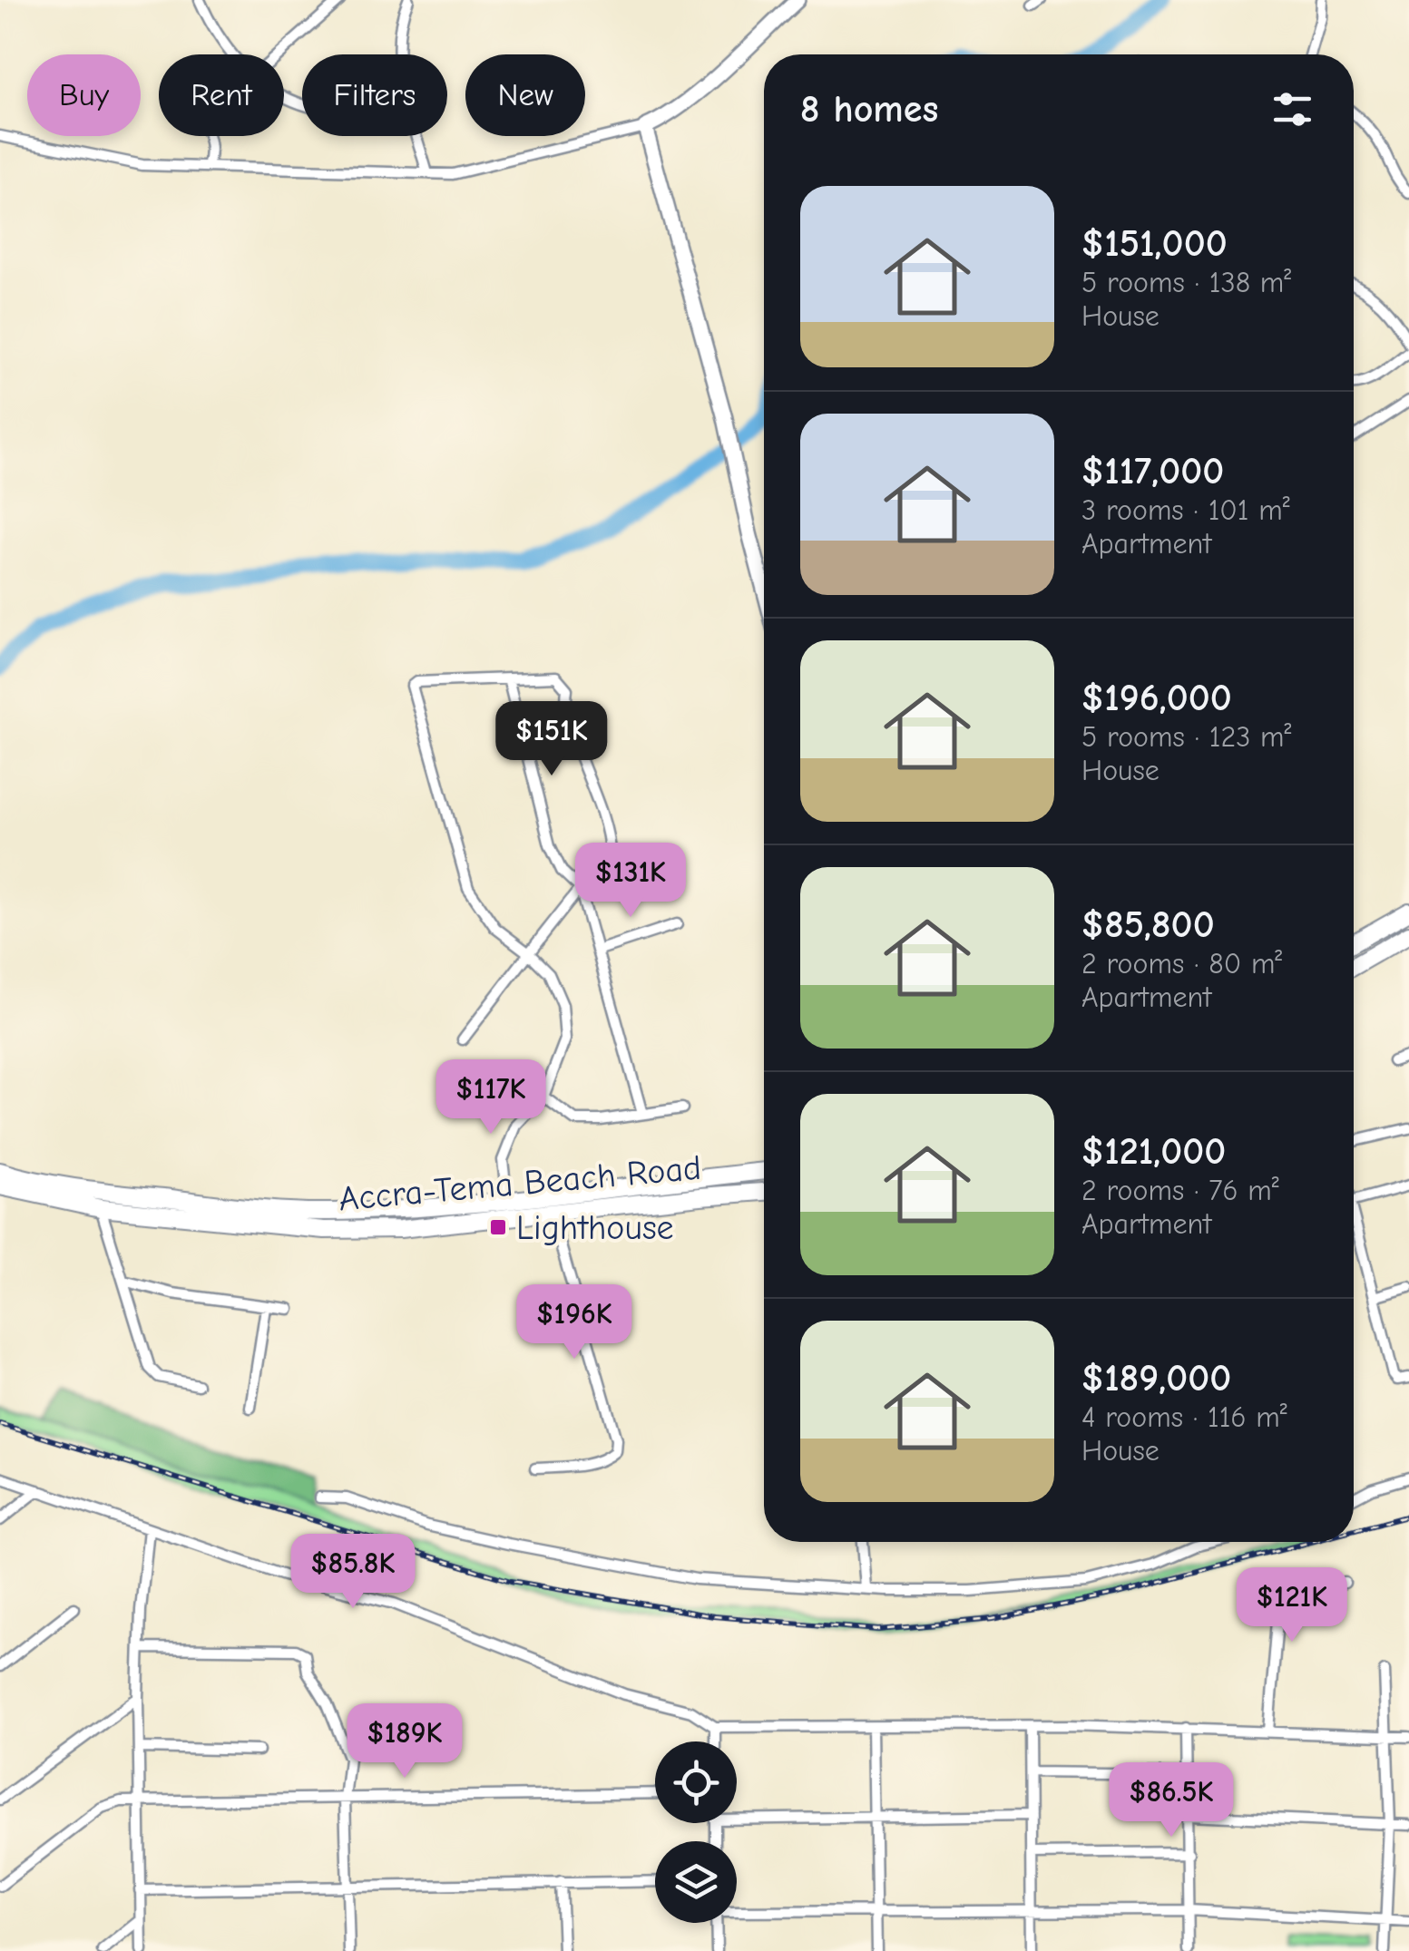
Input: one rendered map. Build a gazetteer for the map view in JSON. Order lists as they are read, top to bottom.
{
  "streets": {
    "main road": ["Accra-Tema Beach Road"]
  },
  "places": {
    "transit": ["Lighthouse"]
  },
  "page": {
    "chip": [
      "Buy",
      "Rent",
      "Filters",
      "New"
    ],
    "heading": "8 homes",
    "list": [
      {
        "name": "$151,000",
        "note": "5 rooms · 138 m² · House"
      },
      {
        "name": "$117,000",
        "note": "3 rooms · 101 m² · Apartment"
      },
      {
        "name": "$196,000",
        "note": "5 rooms · 123 m² · House"
      },
      {
        "name": "$85,800",
        "note": "2 rooms · 80 m² · Apartment"
      },
      {
        "name": "$121,000",
        "note": "2 rooms · 76 m² · Apartment"
      },
      {
        "name": "$189,000",
        "note": "4 rooms · 116 m² · House"
      }
    ],
    "price": [
      "$151K",
      "$131K",
      "$117K",
      "$196K",
      "$85.8K",
      "$121K",
      "$189K",
      "$86.5K"
    ]
  }
}
